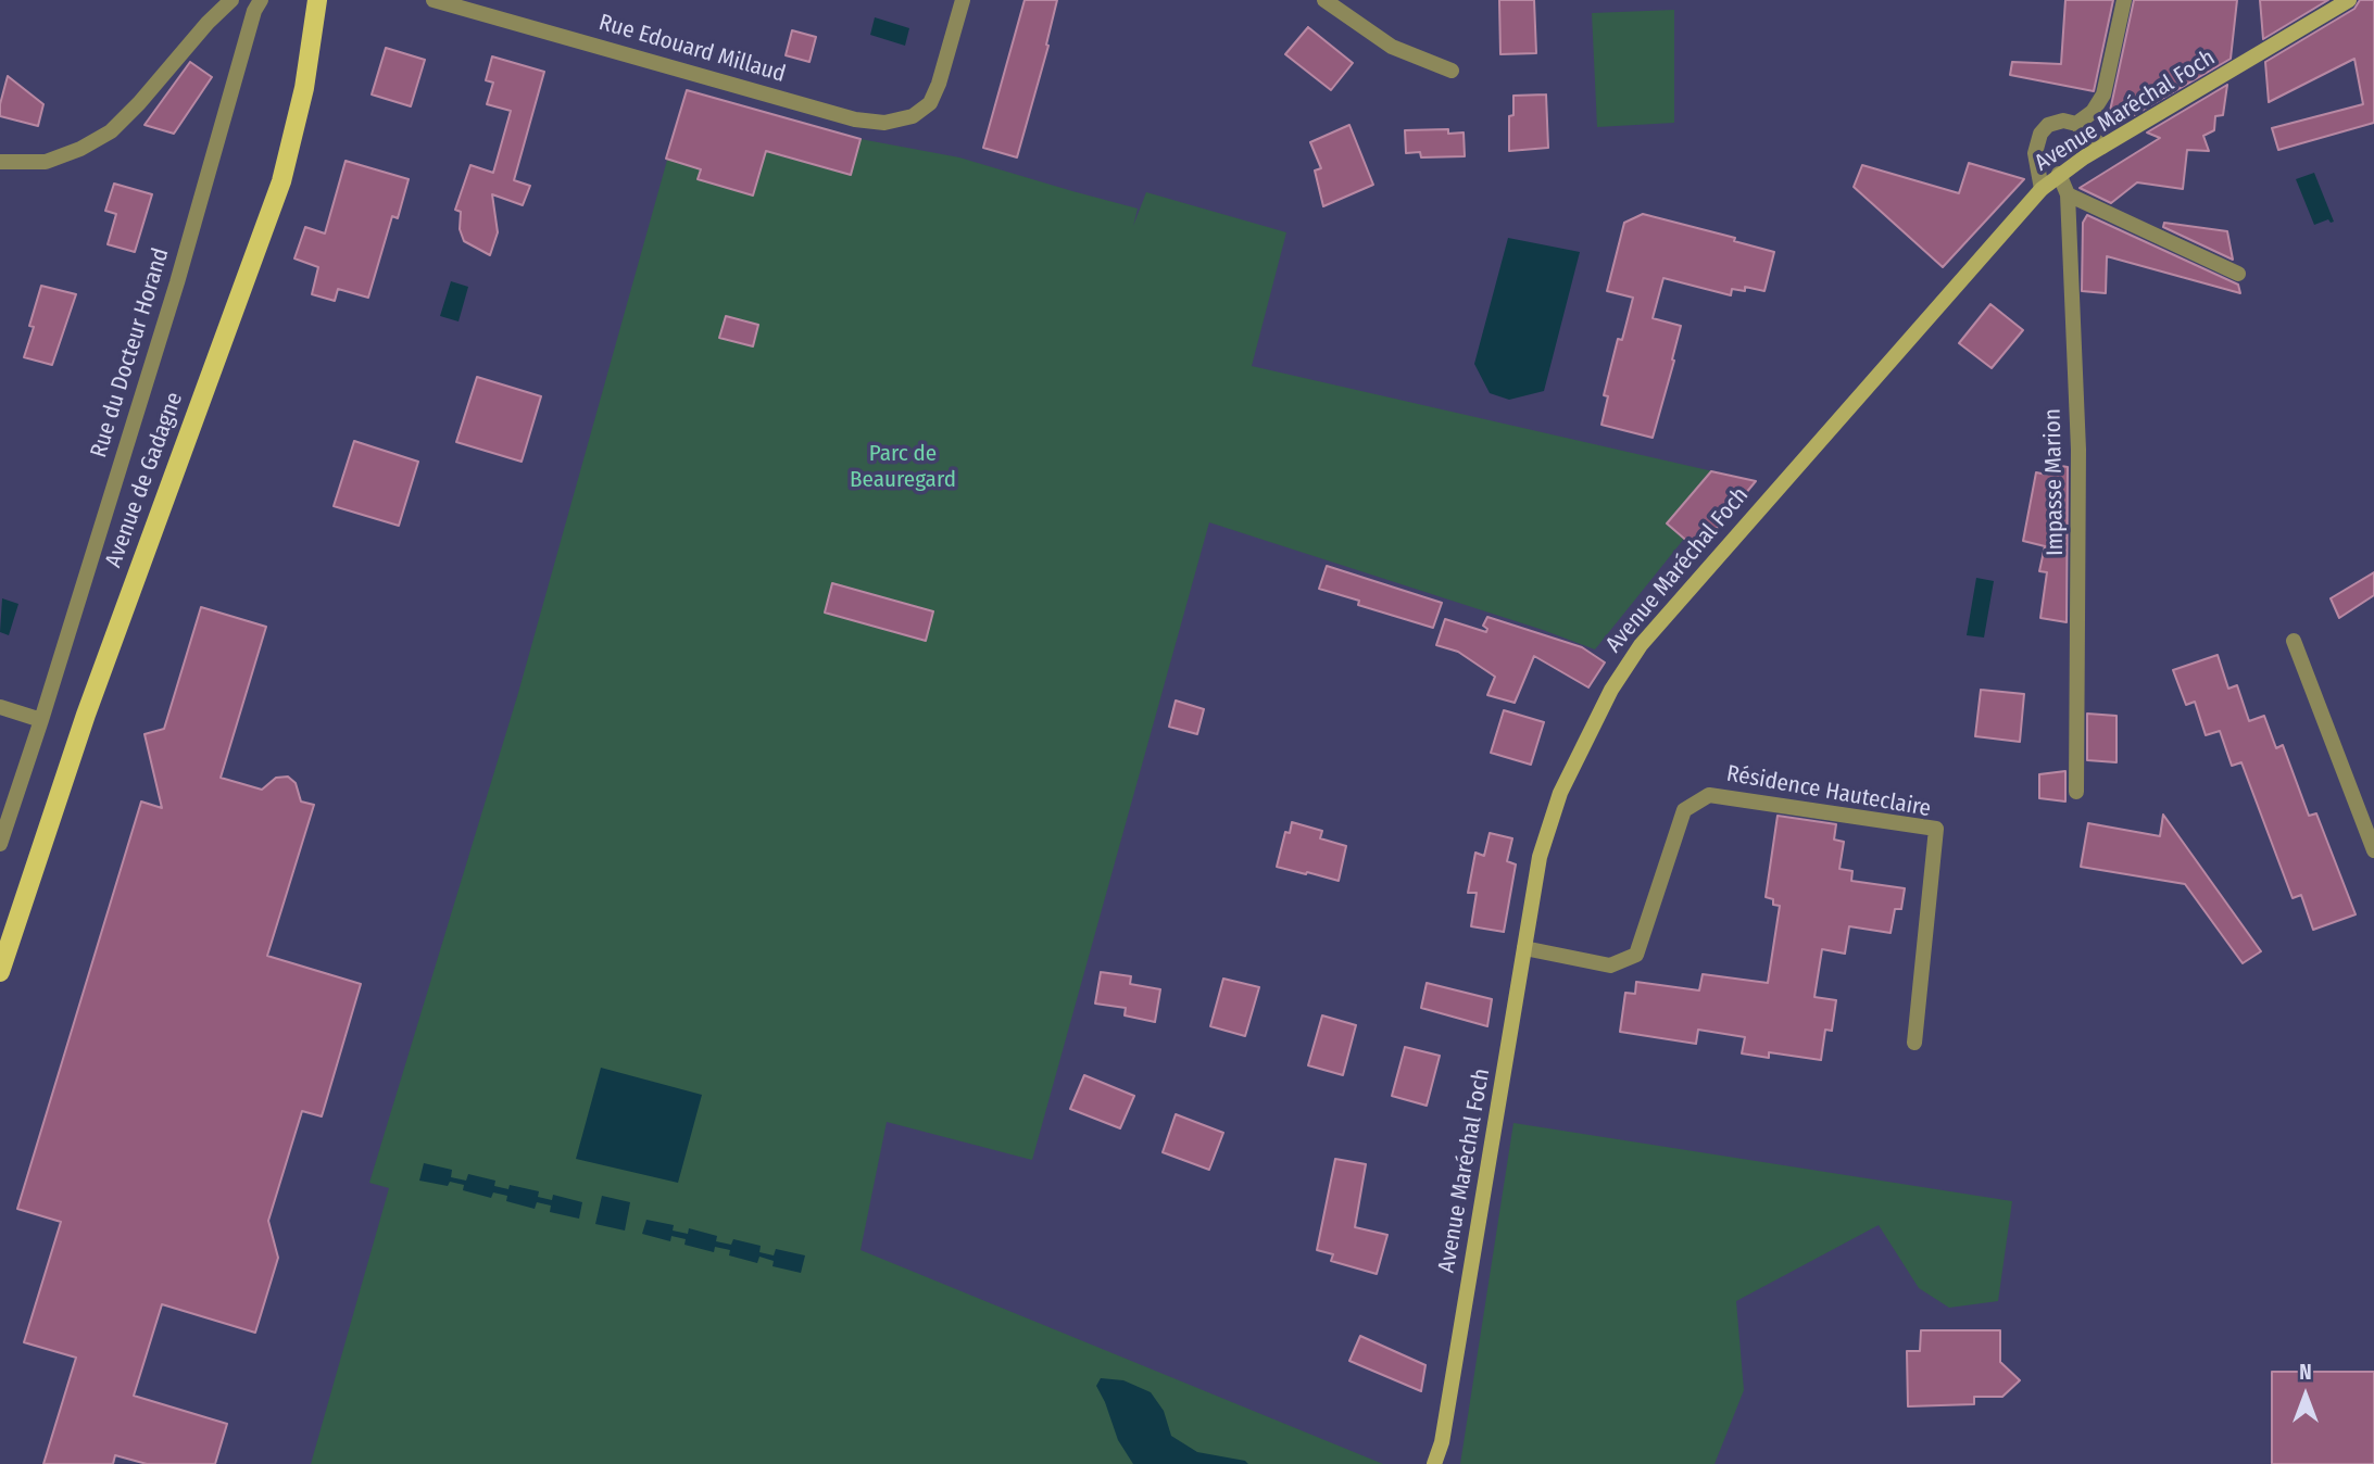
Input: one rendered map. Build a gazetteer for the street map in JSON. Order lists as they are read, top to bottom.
{
  "streets": {
    "main road": ["Avenue Maréchal Foch", "Avenue de Gadagne"],
    "street": [
      "Rue Edouard Millaud",
      "Rue du Docteur Horand",
      "Impasse Marion",
      "Résidence Hauteclaire"
    ]
  },
  "crossings": [
    ["Avenue Maréchal Foch", "Impasse Marion"],
    ["Avenue Maréchal Foch", "Résidence Hauteclaire"]
  ],
  "parks": ["Parc de Beauregard"],
  "north": "top"
}
